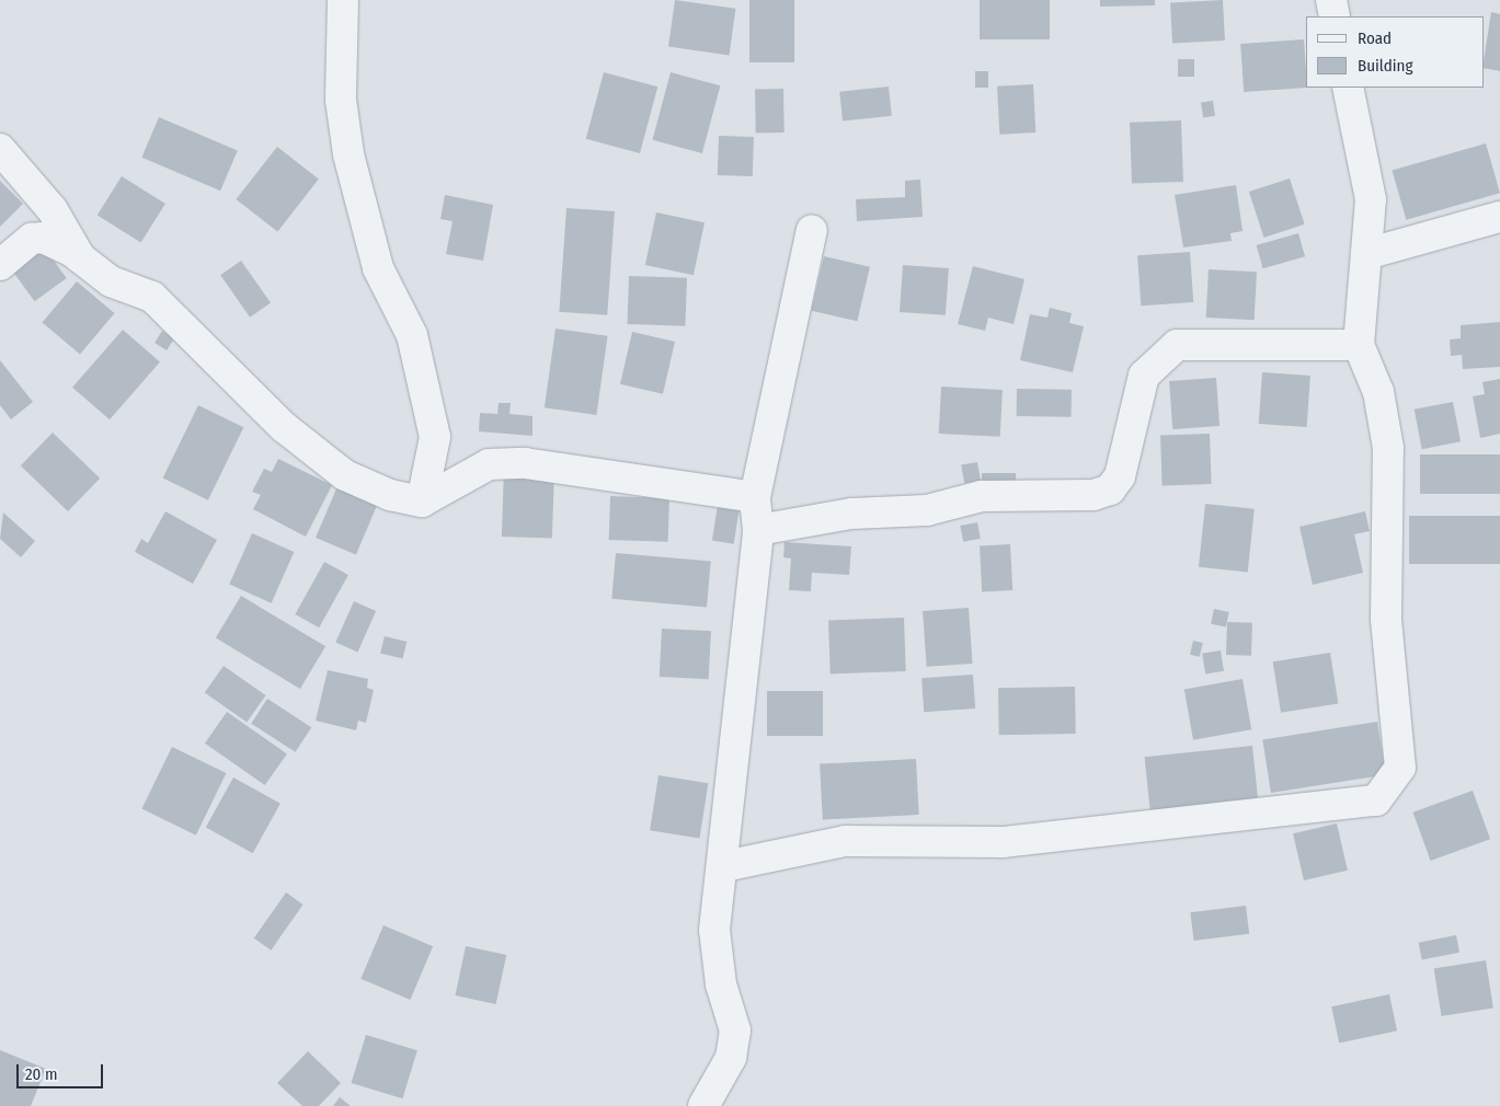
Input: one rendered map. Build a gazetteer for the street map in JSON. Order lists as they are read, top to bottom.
{
  "legend": ["Road", "Building"],
  "scale_bar": "20 m"
}
